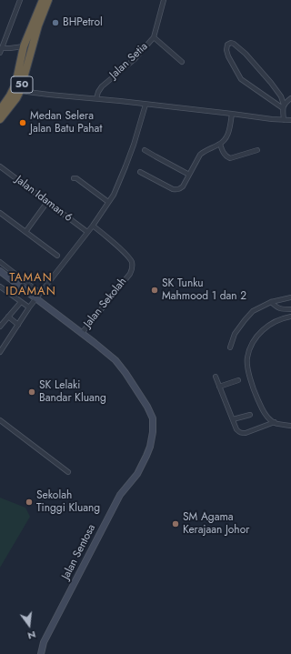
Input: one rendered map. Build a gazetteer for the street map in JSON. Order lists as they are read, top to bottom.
{
  "streets": {
    "highway": ["50"],
    "street": [
      "Jalan Setia",
      "Jalan Idaman 6",
      "Jalan Sekolah",
      "Jalan Sentosa"
    ]
  },
  "crossings": [
    ["Jalan Sekolah", "Jalan Sentosa"]
  ],
  "districts": ["TAMAN IDAMAN"],
  "places": [
    "BHPetrol",
    "Medan Selera Jalan Batu Pahat",
    "SK Tunku Mahmood 1 dan 2",
    "SK Lelaki Bandar Kluang",
    "Sekolah Tinggi Kluang",
    "SM Agama Kerajaan Johor"
  ],
  "north": "bottom"
}
